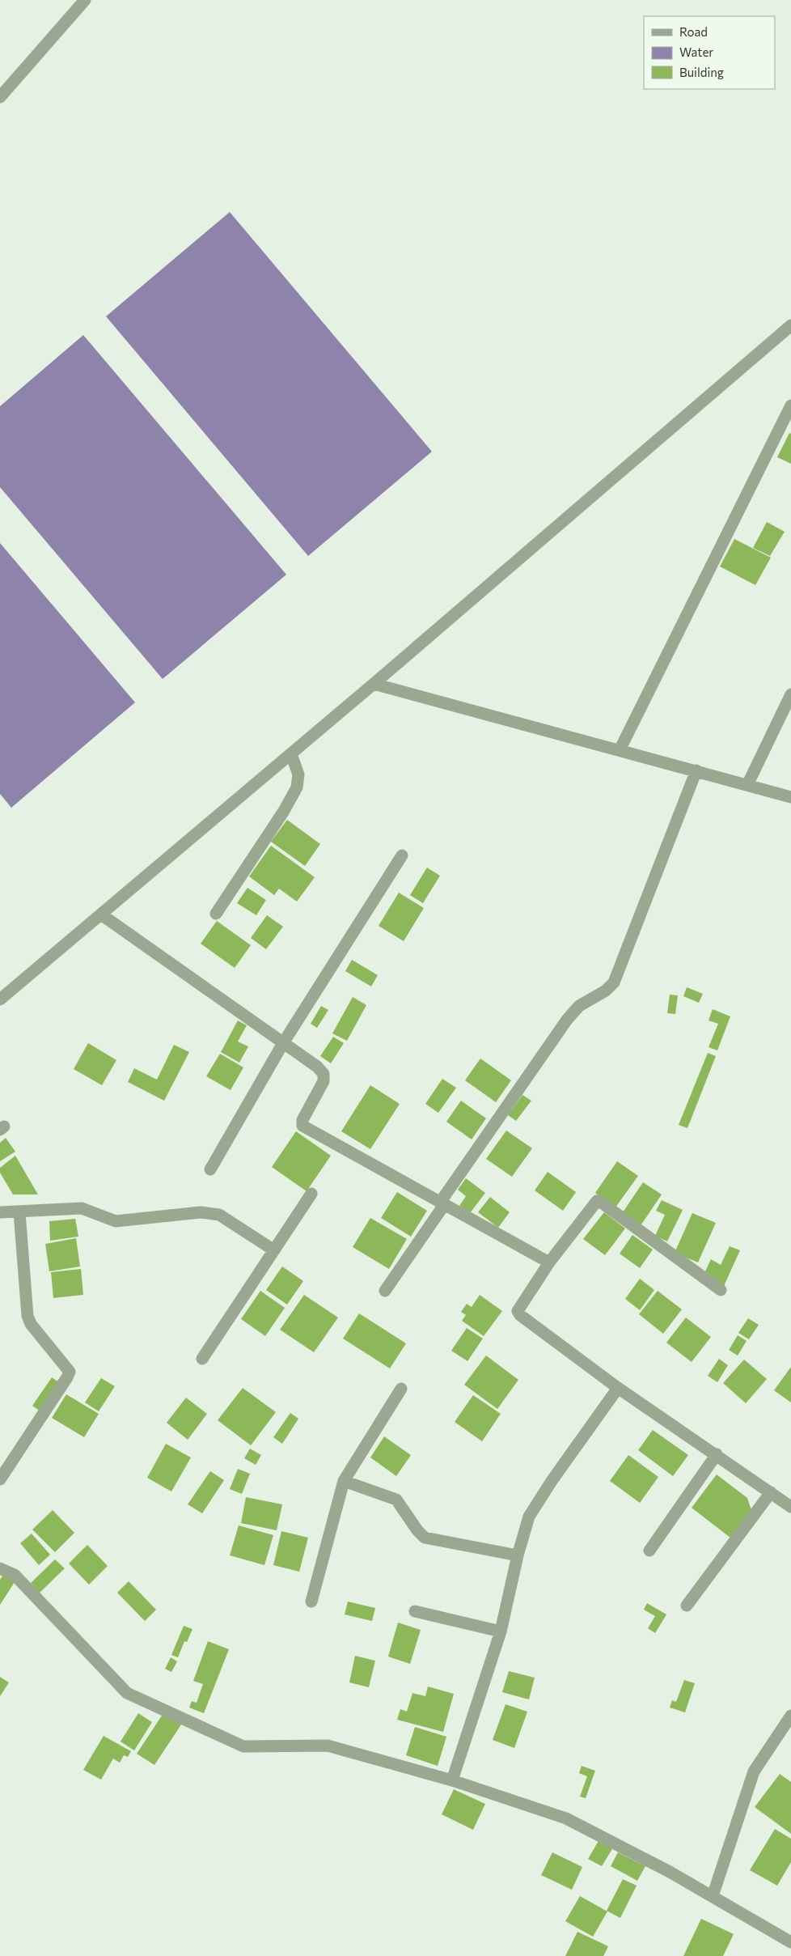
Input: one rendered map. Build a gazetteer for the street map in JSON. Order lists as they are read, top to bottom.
{
  "legend": ["Road", "Water", "Building"]
}
